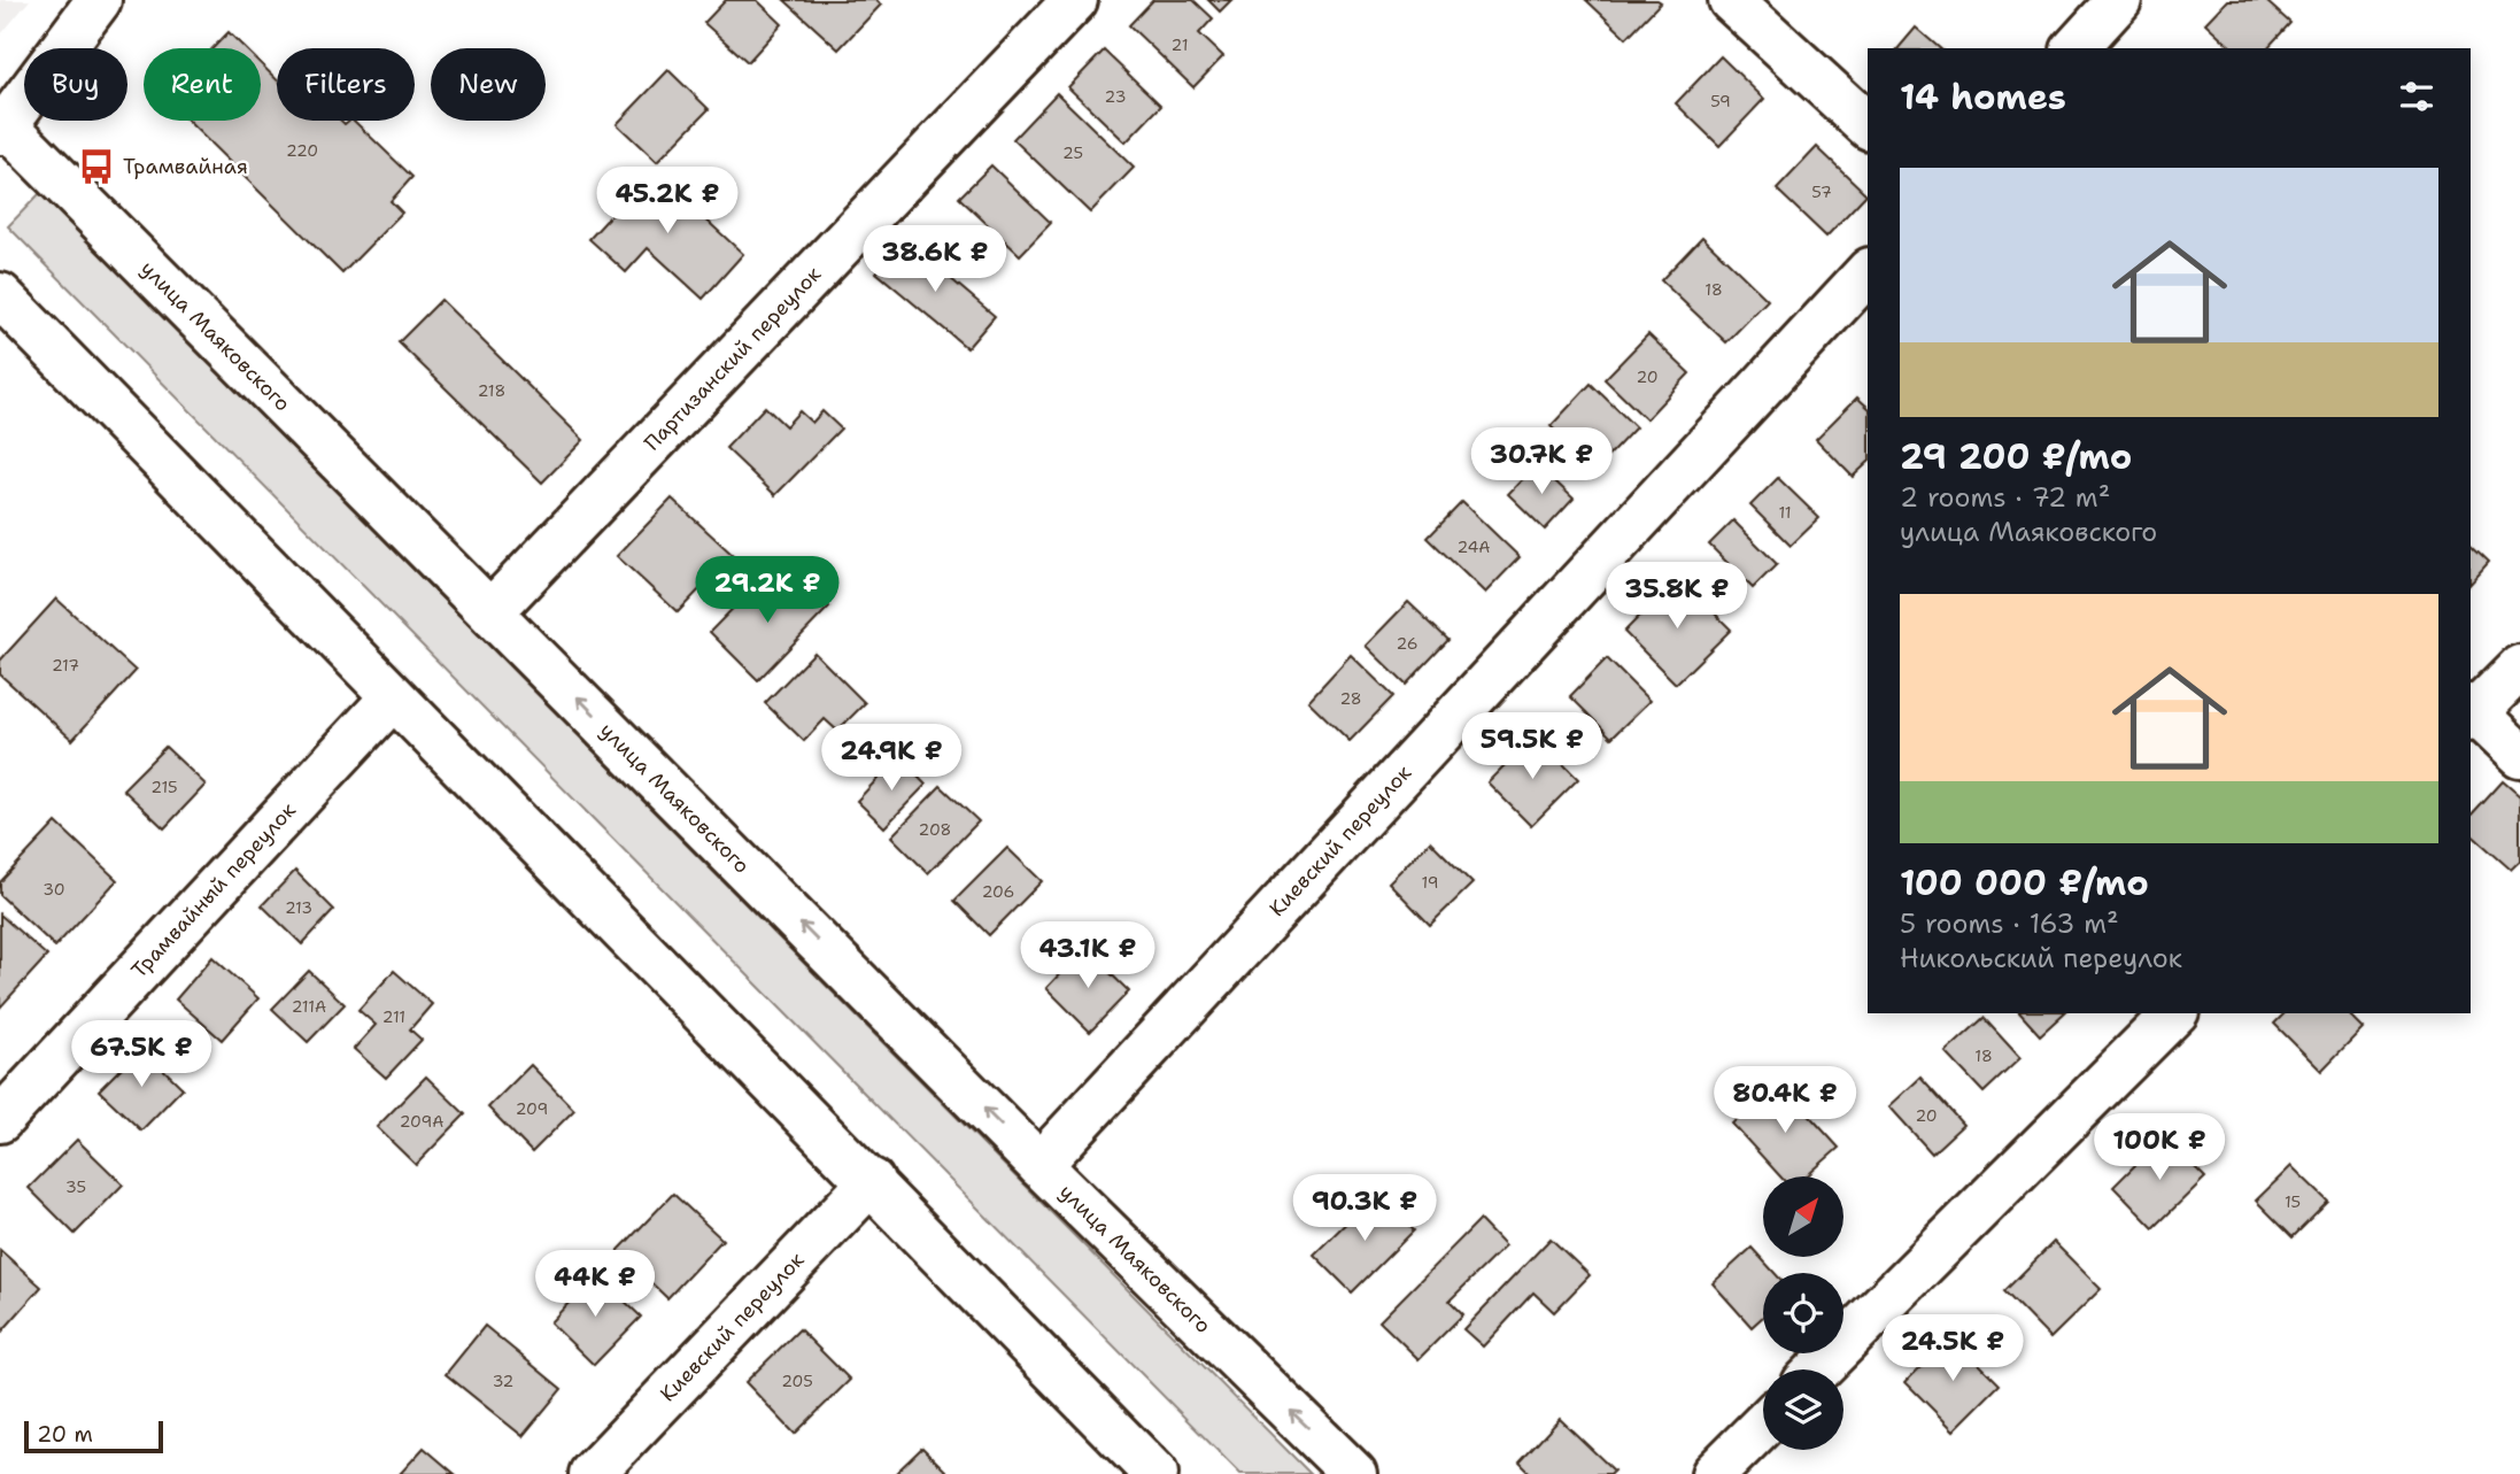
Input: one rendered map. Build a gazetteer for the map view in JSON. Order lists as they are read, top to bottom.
{
  "streets": {
    "street": [
      "улица Маяковского",
      "Партизанский переулок",
      "Киевский переулок",
      "Трамвайный переулок"
    ]
  },
  "crossings": [
    ["улица Маяковского", "Партизанский переулок"],
    ["улица Маяковского", "Киевский переулок"]
  ],
  "places": {
    "bus stop": ["Трамвайная"]
  },
  "house_numbers": [
    "21",
    "23",
    "59",
    "220",
    "25",
    "57",
    "18",
    "20",
    "218",
    "11",
    "24А",
    "26",
    "217",
    "28",
    "215",
    "208",
    "19",
    "30",
    "206",
    "213",
    "211А",
    "211",
    "18",
    "209",
    "20",
    "209А",
    "35",
    "15",
    "32",
    "205"
  ],
  "scale_bar": "20 m",
  "north": "top right",
  "page": {
    "chip": [
      "Buy",
      "Rent",
      "Filters",
      "New"
    ],
    "heading": "14 homes",
    "list": [
      {
        "name": "29 200 ₽/mo",
        "note": "2 rooms · 72 m² · улица Маяковского"
      },
      {
        "name": "100 000 ₽/mo",
        "note": "5 rooms · 163 m² · Никольский переулок"
      }
    ],
    "price": [
      "45.2K ₽",
      "38.6K ₽",
      "30.7K ₽",
      "29.2K ₽",
      "35.8K ₽",
      "59.5K ₽",
      "24.9K ₽",
      "43.1K ₽",
      "67.5K ₽",
      "80.4K ₽",
      "100K ₽",
      "90.3K ₽",
      "44K ₽",
      "24.5K ₽"
    ],
    "scale": "20 m"
  }
}
